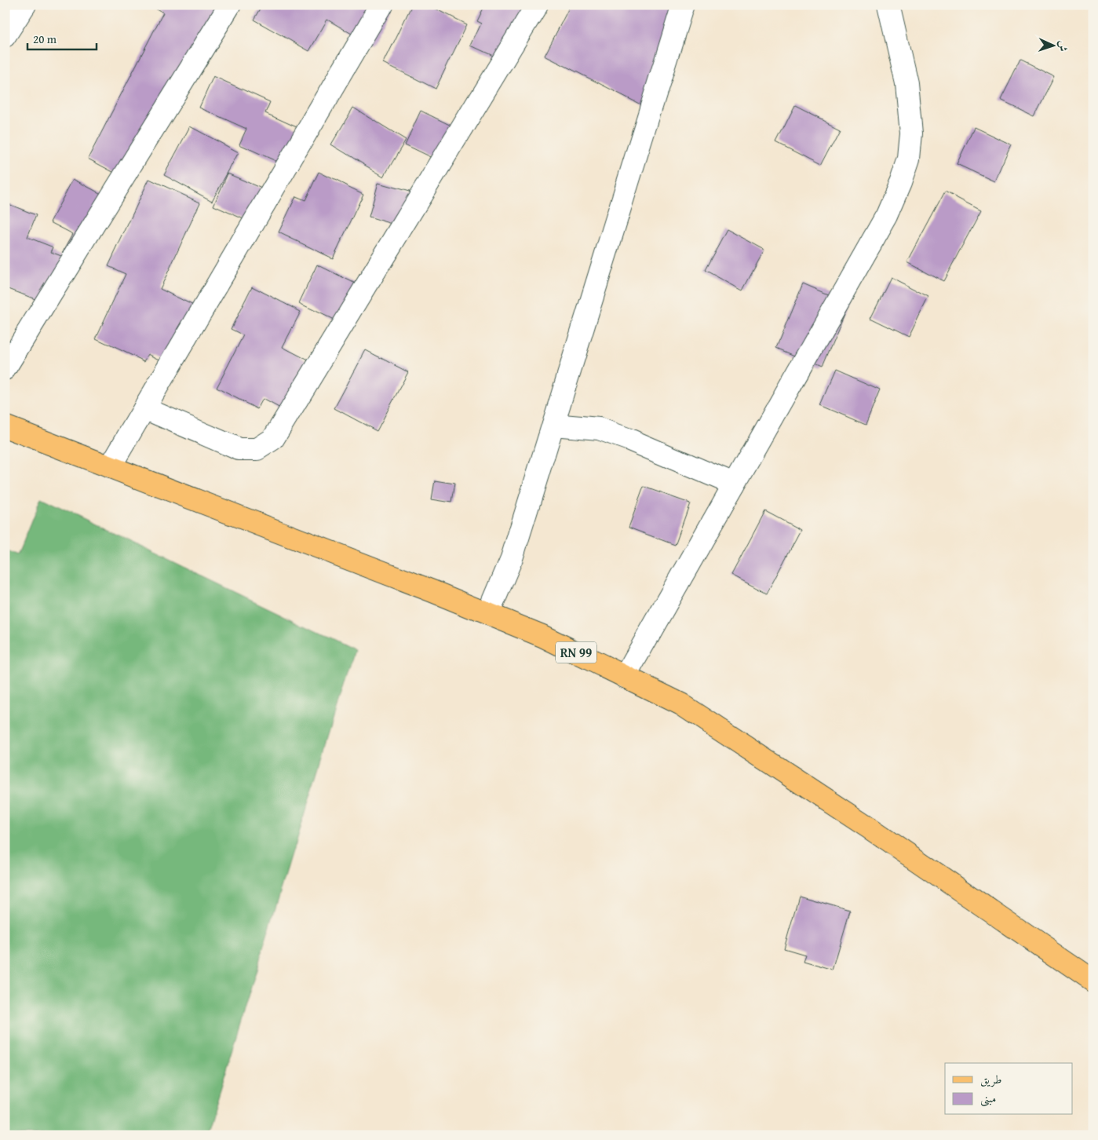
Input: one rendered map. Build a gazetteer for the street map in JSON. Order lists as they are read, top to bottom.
{
  "streets": {
    "main road": ["RN 99"]
  },
  "legend": ["طريق", "مبنى"],
  "scale_bar": "20 m",
  "north": "right"
}
